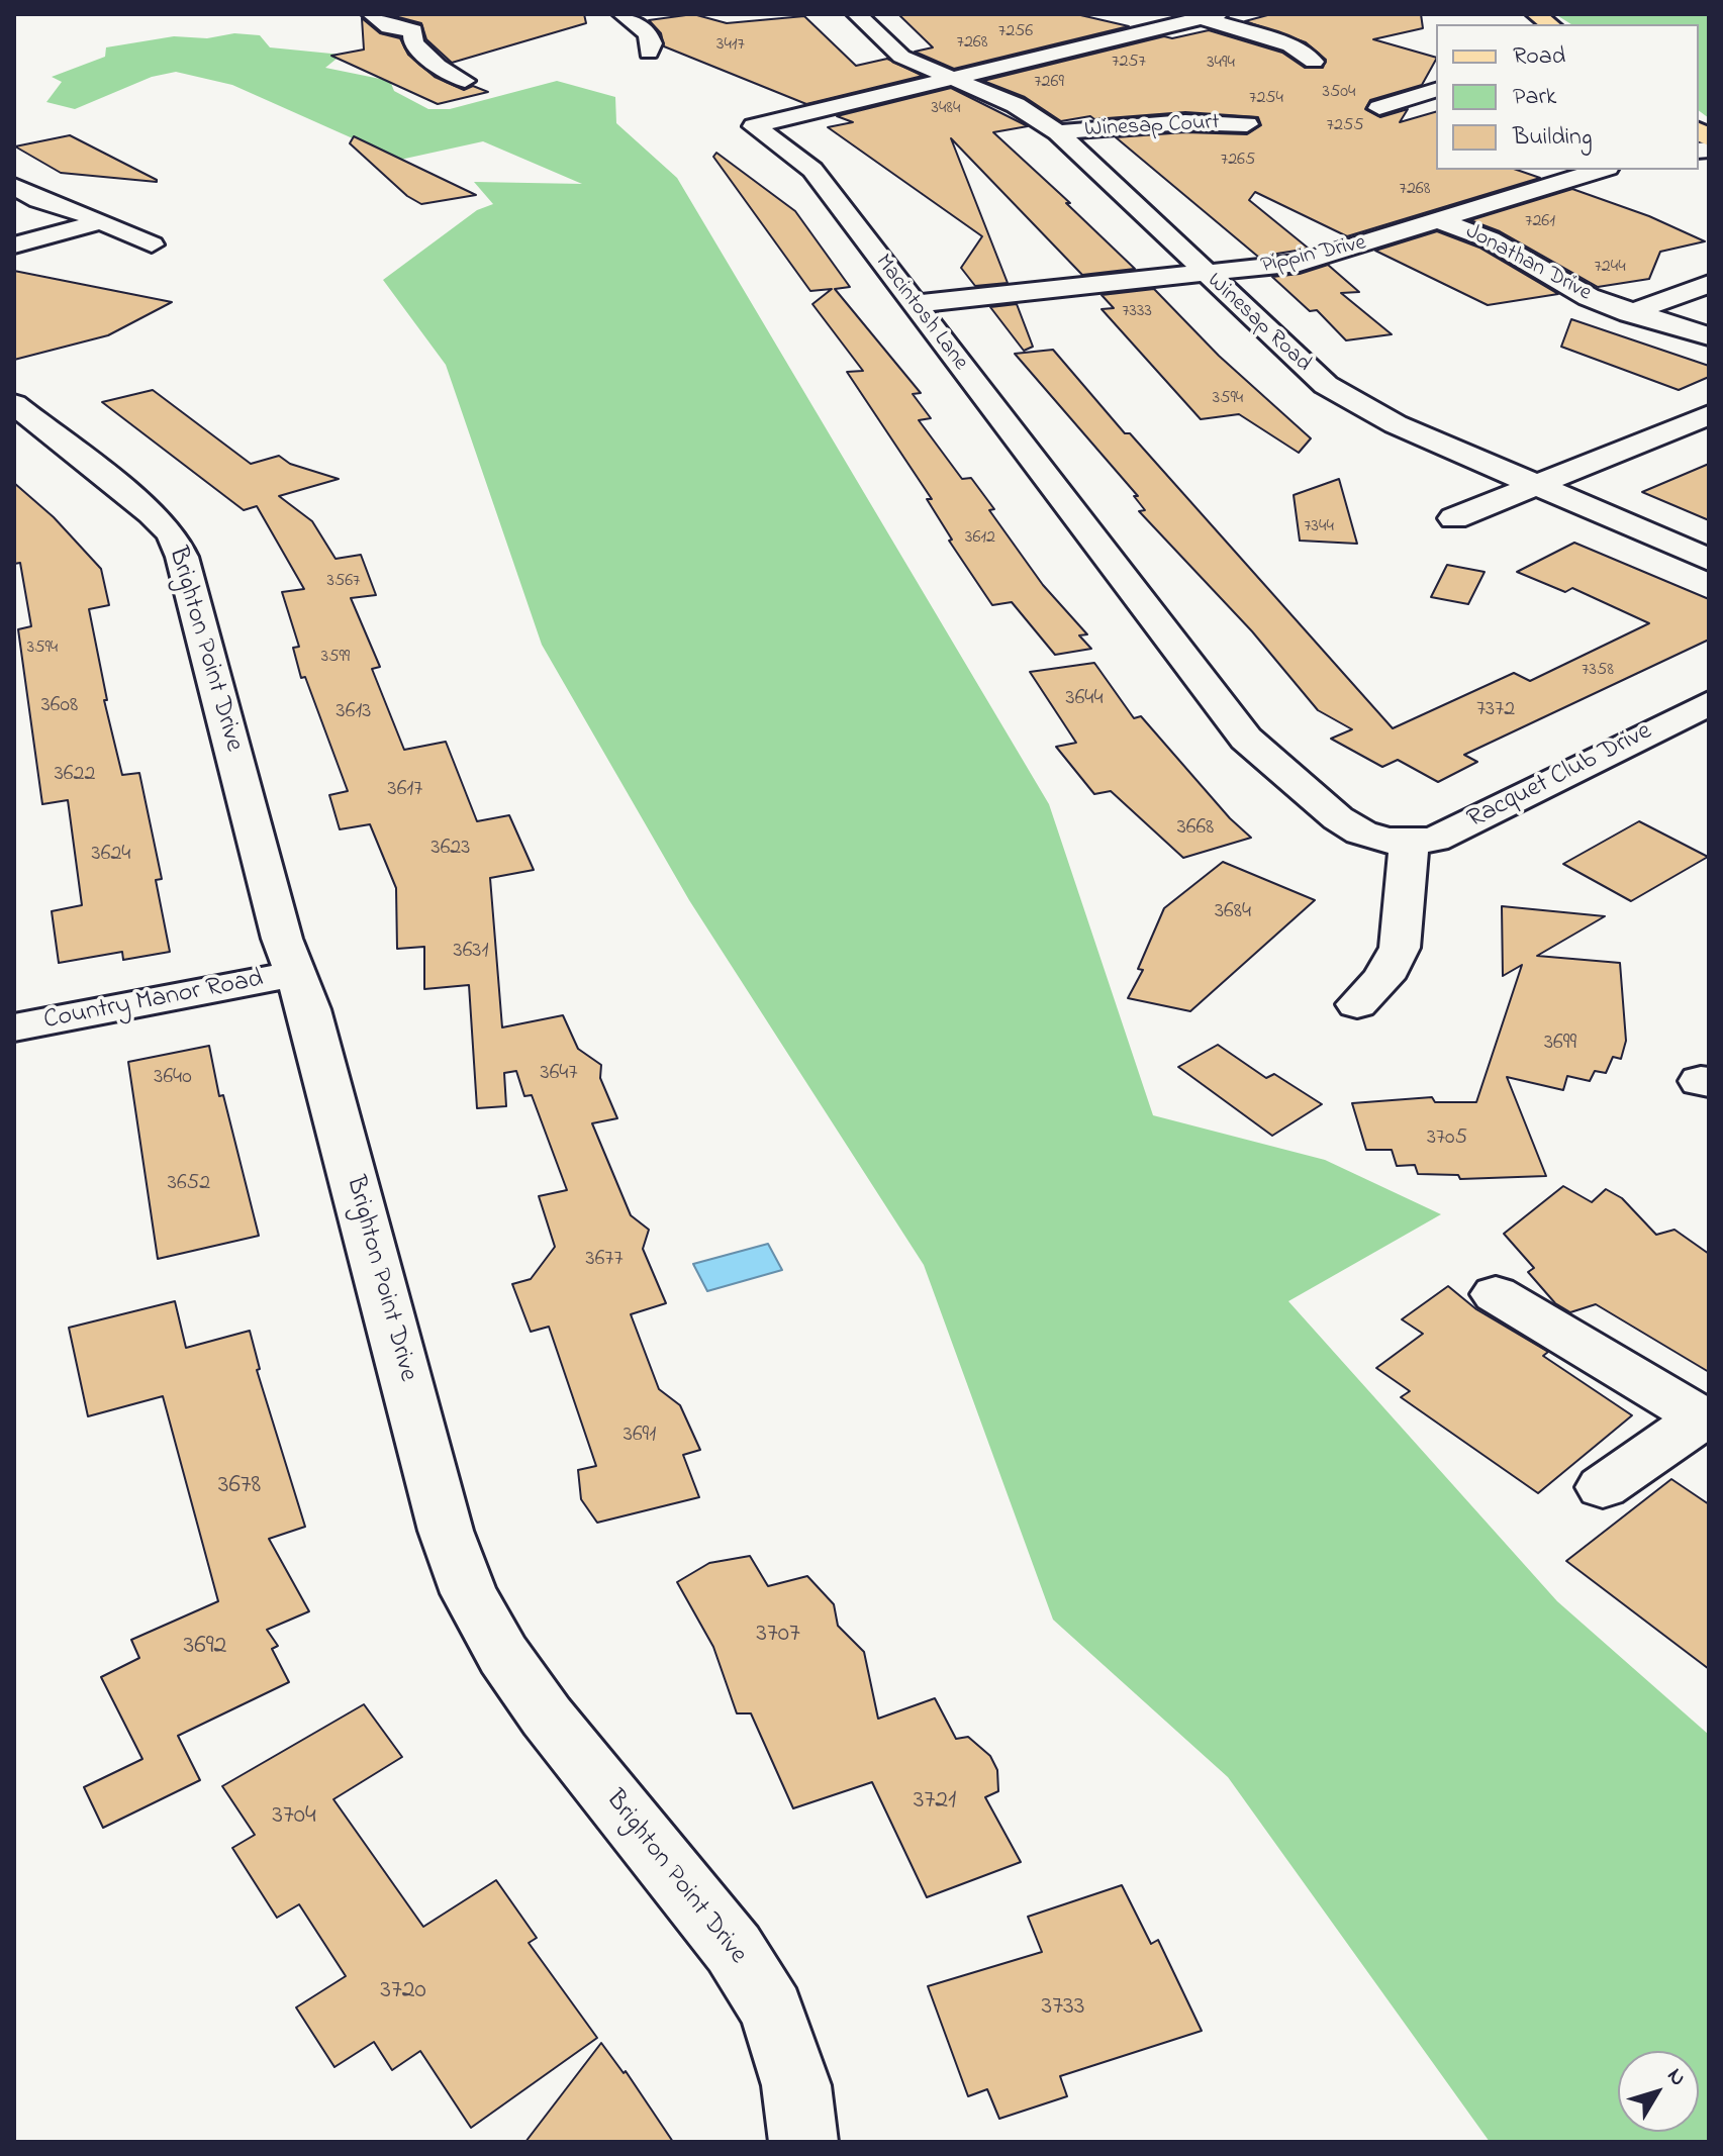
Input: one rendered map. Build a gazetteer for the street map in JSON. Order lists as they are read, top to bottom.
{
  "streets": {
    "street": [
      "Winesap Court",
      "Pippin Drive",
      "Jonathan Drive",
      "Macintosh Lane",
      "Winesap Road",
      "Brighton Point Drive",
      "Racquet Club Drive",
      "Country Manor Road"
    ]
  },
  "crossings": [
    ["Winesap Court", "Winesap Road"],
    ["Pippin Drive", "Jonathan Drive"],
    ["Pippin Drive", "Macintosh Lane"],
    ["Pippin Drive", "Winesap Road"],
    ["Macintosh Lane", "Winesap Road"],
    ["Macintosh Lane", "Racquet Club Drive"],
    ["Brighton Point Drive", "Country Manor Road"]
  ],
  "house_numbers": [
    "7256",
    "7268",
    "3417",
    "7257",
    "3494",
    "7269",
    "3504",
    "7254",
    "3484",
    "7255",
    "7265",
    "7268",
    "7261",
    "7244",
    "7333",
    "3594",
    "7344",
    "3612",
    "3567",
    "3594",
    "3599",
    "7358",
    "3644",
    "3608",
    "7372",
    "3613",
    "3622",
    "3617",
    "3668",
    "3623",
    "3624",
    "3684",
    "3631",
    "3699",
    "3647",
    "3640",
    "3705",
    "3652",
    "3677",
    "3691",
    "3678",
    "3707",
    "3692",
    "3721",
    "3704",
    "3720",
    "3733"
  ],
  "legend": ["Road", "Park", "Building"],
  "north": "top right"
}
